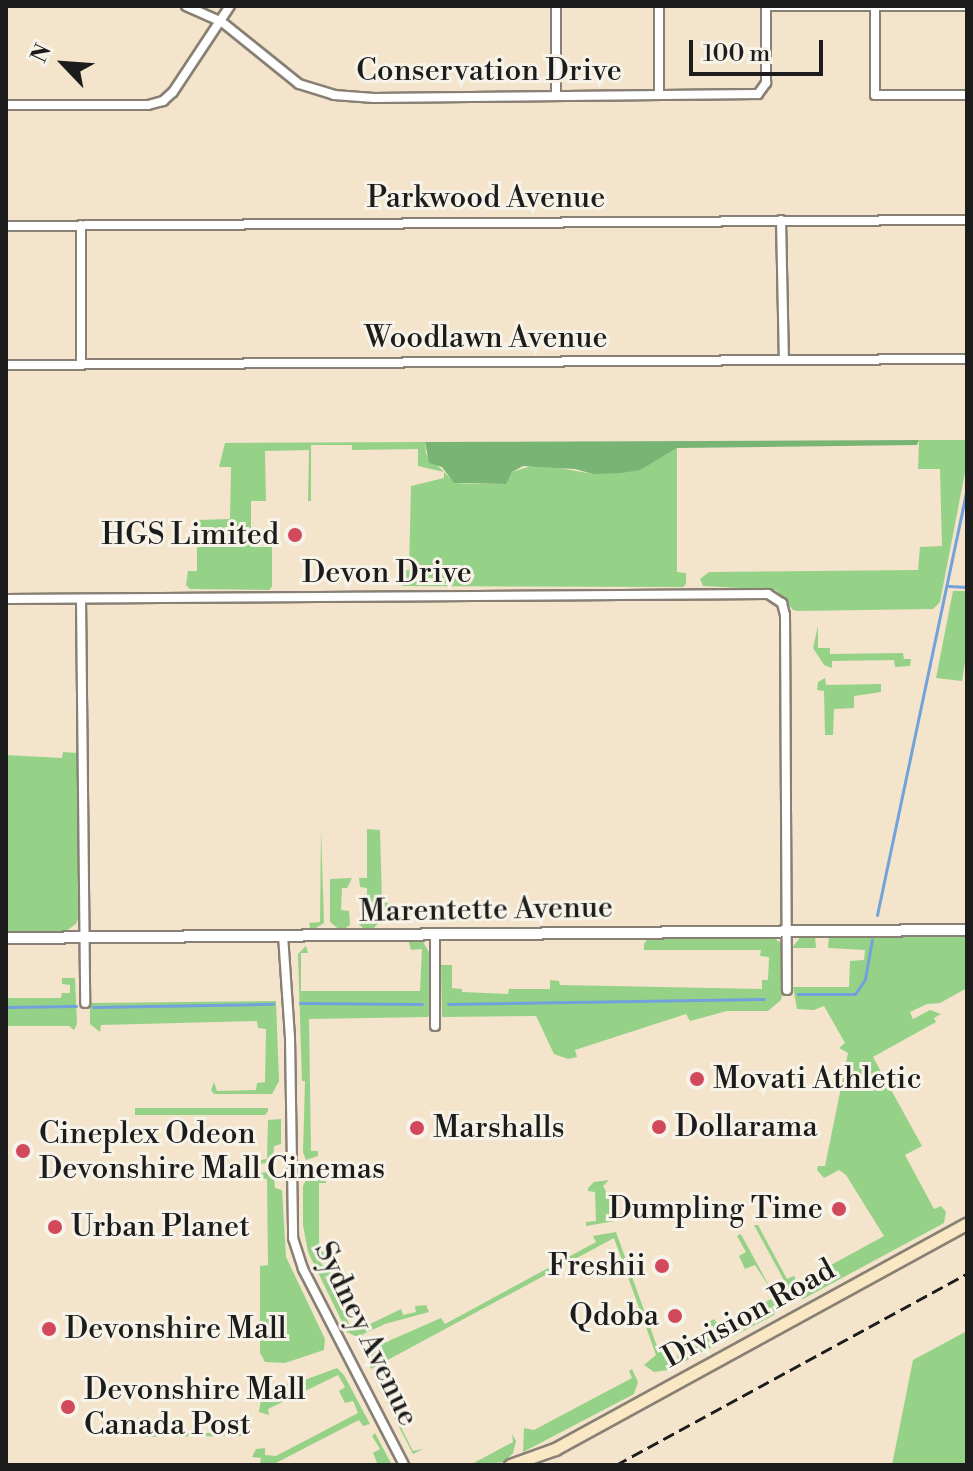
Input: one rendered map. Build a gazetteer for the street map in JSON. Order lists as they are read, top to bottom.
{
  "streets": {
    "main road": ["Division Road"],
    "street": [
      "Conservation Drive",
      "Parkwood Avenue",
      "Woodlawn Avenue",
      "Devon Drive",
      "Marentette Avenue",
      "Sydney Avenue"
    ]
  },
  "crossings": [
    ["Devon Drive", "Marentette Avenue"],
    ["Marentette Avenue", "Sydney Avenue"]
  ],
  "places": [
    "HGS Limited",
    "Movati Athletic",
    "Dollarama",
    "Marshalls",
    "Cineplex Odeon Devonshire Mall Cinemas",
    "Dumpling Time",
    "Urban Planet",
    "Freshii",
    "Qdoba",
    "Devonshire Mall",
    "Devonshire Mall Canada Post"
  ],
  "scale_bar": "100 m",
  "north": "top left"
}
